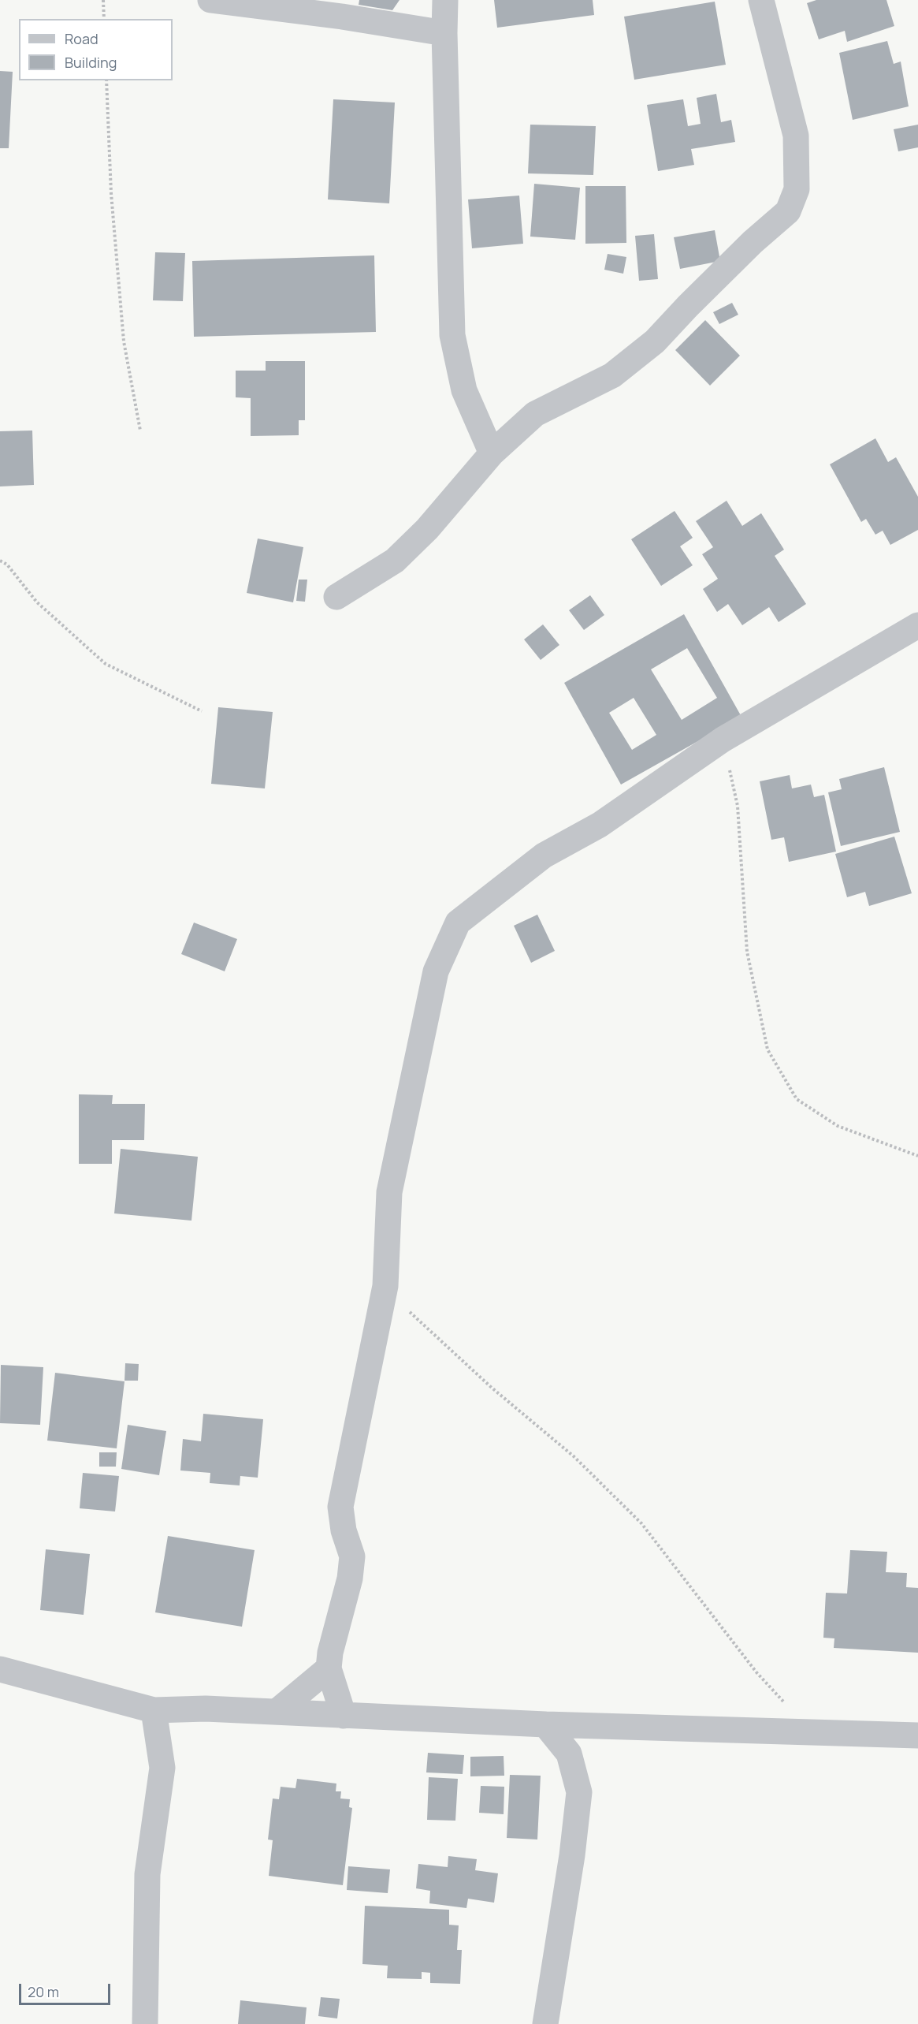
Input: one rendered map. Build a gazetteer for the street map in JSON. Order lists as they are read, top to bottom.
{
  "legend": ["Road", "Building"],
  "scale_bar": "20 m"
}
